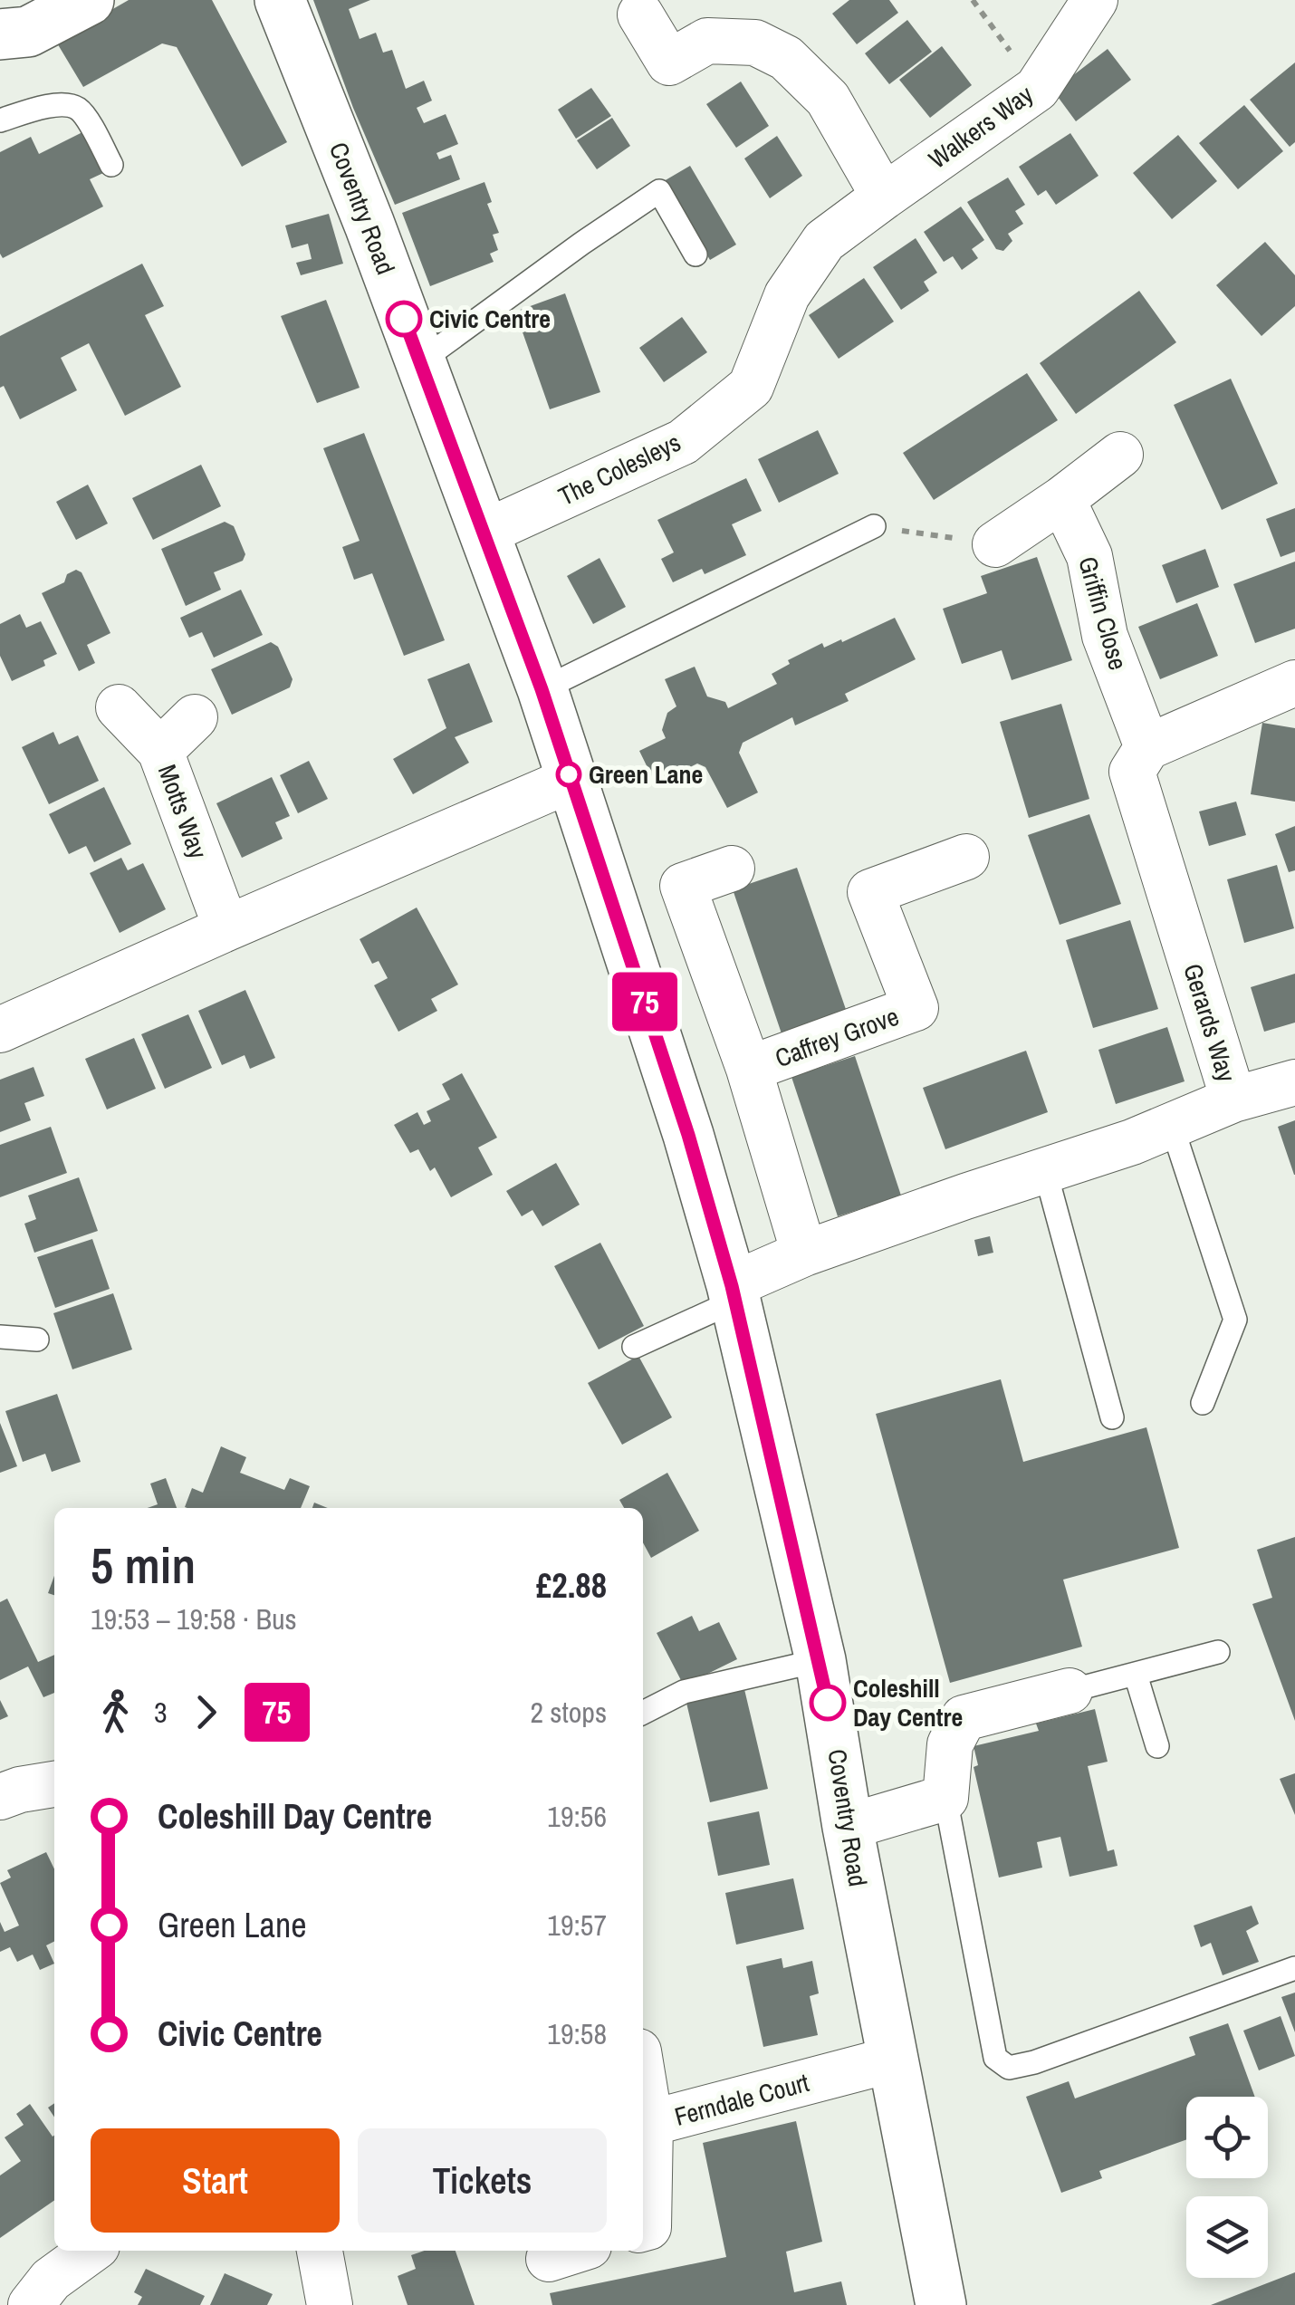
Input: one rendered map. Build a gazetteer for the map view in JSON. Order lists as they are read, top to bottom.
{
  "streets": {
    "main road": ["Coventry Road"],
    "street": [
      "Walkers Way",
      "The Colesleys",
      "Griffin Close",
      "Motts Way",
      "Gerards Way",
      "Caffrey Grove",
      "Ferndale Court"
    ]
  },
  "crossings": [
    ["Walkers Way", "The Colesleys"],
    ["Coventry Road", "The Colesleys"],
    ["Coventry Road", "Gerards Way"],
    ["Coventry Road", "Ferndale Court"],
    ["Griffin Close", "Gerards Way"],
    ["Gerards Way", "Caffrey Grove"]
  ],
  "places": ["Civic Centre", "Green Lane", "Coleshill Day Centre"],
  "lines": ["bus line 75"],
  "page": {
    "on_map": "75",
    "heading": ["5 min", "19:53 – 19:58 · Bus", "£2.88"],
    "legs": ["3", "75", "2 stops"],
    "list": [
      {
        "name": "Coleshill Day Centre",
        "value": "19:56"
      },
      {
        "name": "Green Lane",
        "value": "19:57"
      },
      {
        "name": "Civic Centre",
        "value": "19:58"
      }
    ],
    "buttons": ["Start", "Tickets"]
  }
}
